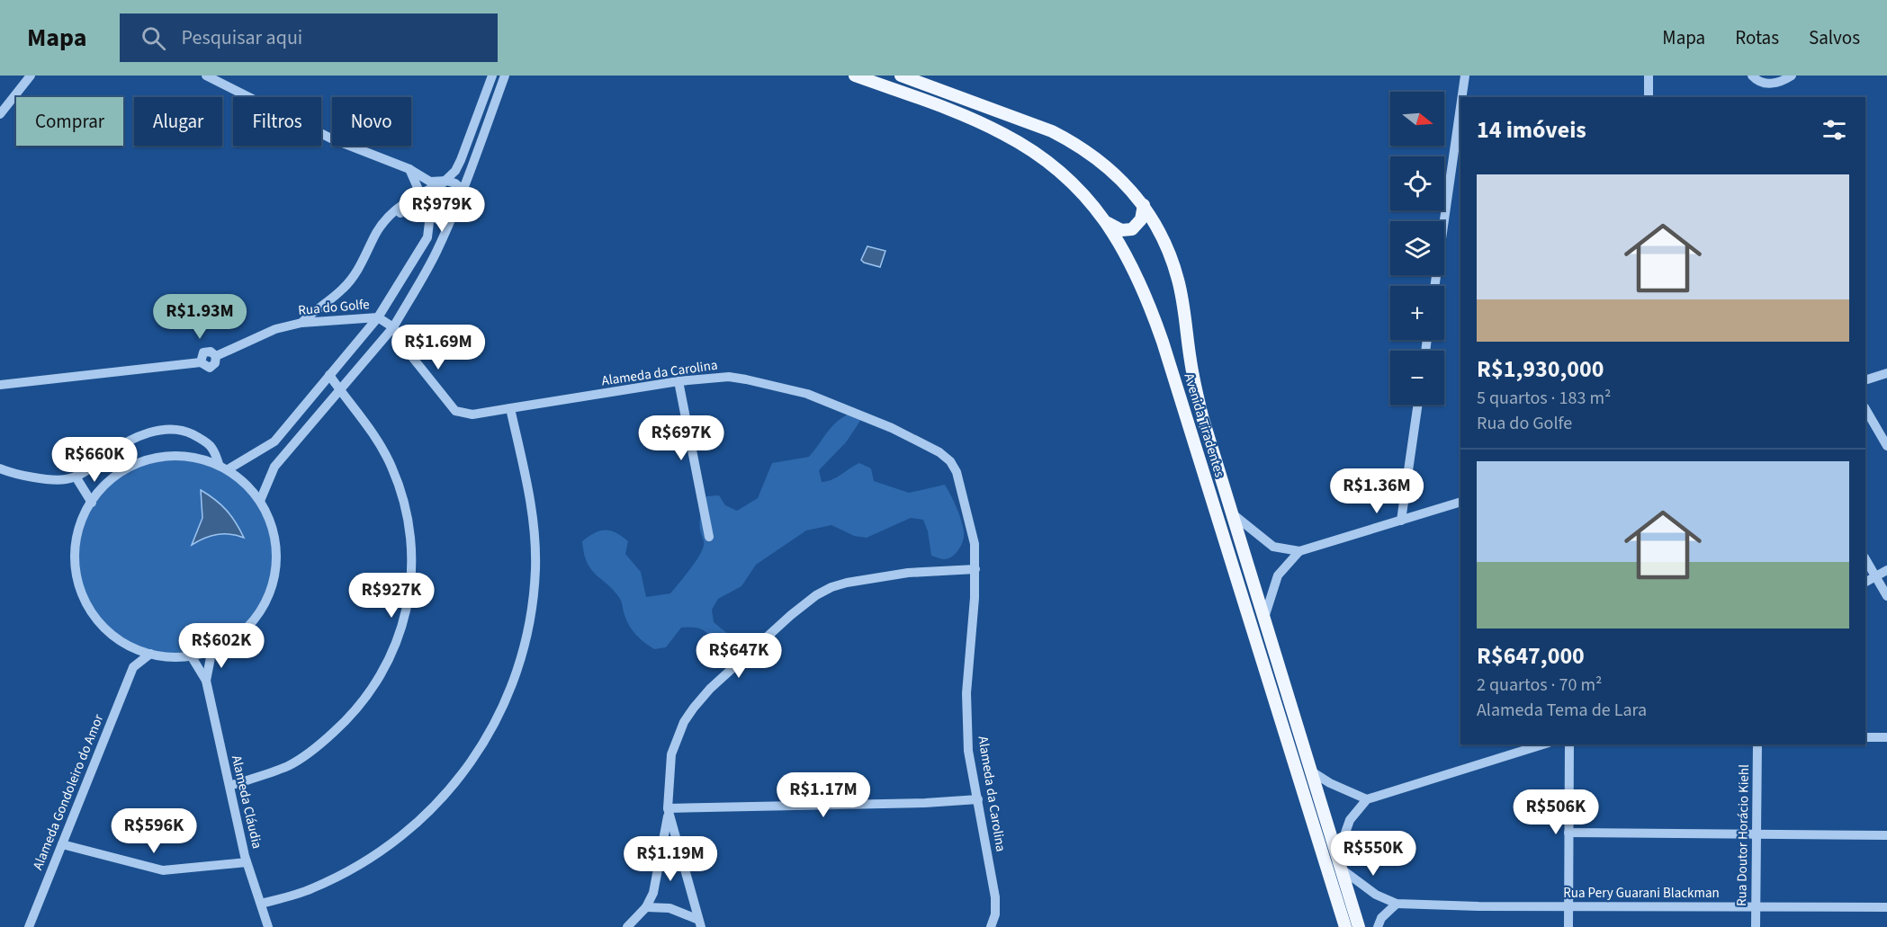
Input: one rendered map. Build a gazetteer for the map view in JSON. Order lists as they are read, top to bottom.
{
  "streets": {
    "main road": ["Avenida Tiradentes"],
    "street": [
      "Rua do Golfe",
      "Alameda da Carolina",
      "Alameda Gondoleiro do Amor",
      "Alameda Cláudia",
      "Rua Doutor Horácio Kiehl",
      "Rua Pery Guarani Blackman"
    ]
  },
  "crossings": [
    ["Rua do Golfe", "Alameda da Carolina"],
    ["Avenida Tiradentes", "Rua Pery Guarani Blackman"],
    ["Rua Doutor Horácio Kiehl", "Rua Pery Guarani Blackman"]
  ],
  "north": "right",
  "page": {
    "header": "Mapa",
    "search": "Pesquisar aqui",
    "nav": ["Mapa", "Rotas", "Salvos"],
    "map_buttons": ["+", "−"],
    "chip": [
      "Comprar",
      "Alugar",
      "Filtros",
      "Novo"
    ],
    "heading": "14 imóveis",
    "list": [
      {
        "name": "R$1,930,000",
        "note": "5 quartos · 183 m² · Rua do Golfe"
      },
      {
        "name": "R$647,000",
        "note": "2 quartos · 70 m² · Alameda Tema de Lara"
      }
    ],
    "price": [
      "R$979K",
      "R$1.93M",
      "R$1.69M",
      "R$697K",
      "R$660K",
      "R$1.36M",
      "R$927K",
      "R$602K",
      "R$647K",
      "R$1.17M",
      "R$506K",
      "R$596K",
      "R$550K",
      "R$1.19M"
    ]
  }
}
